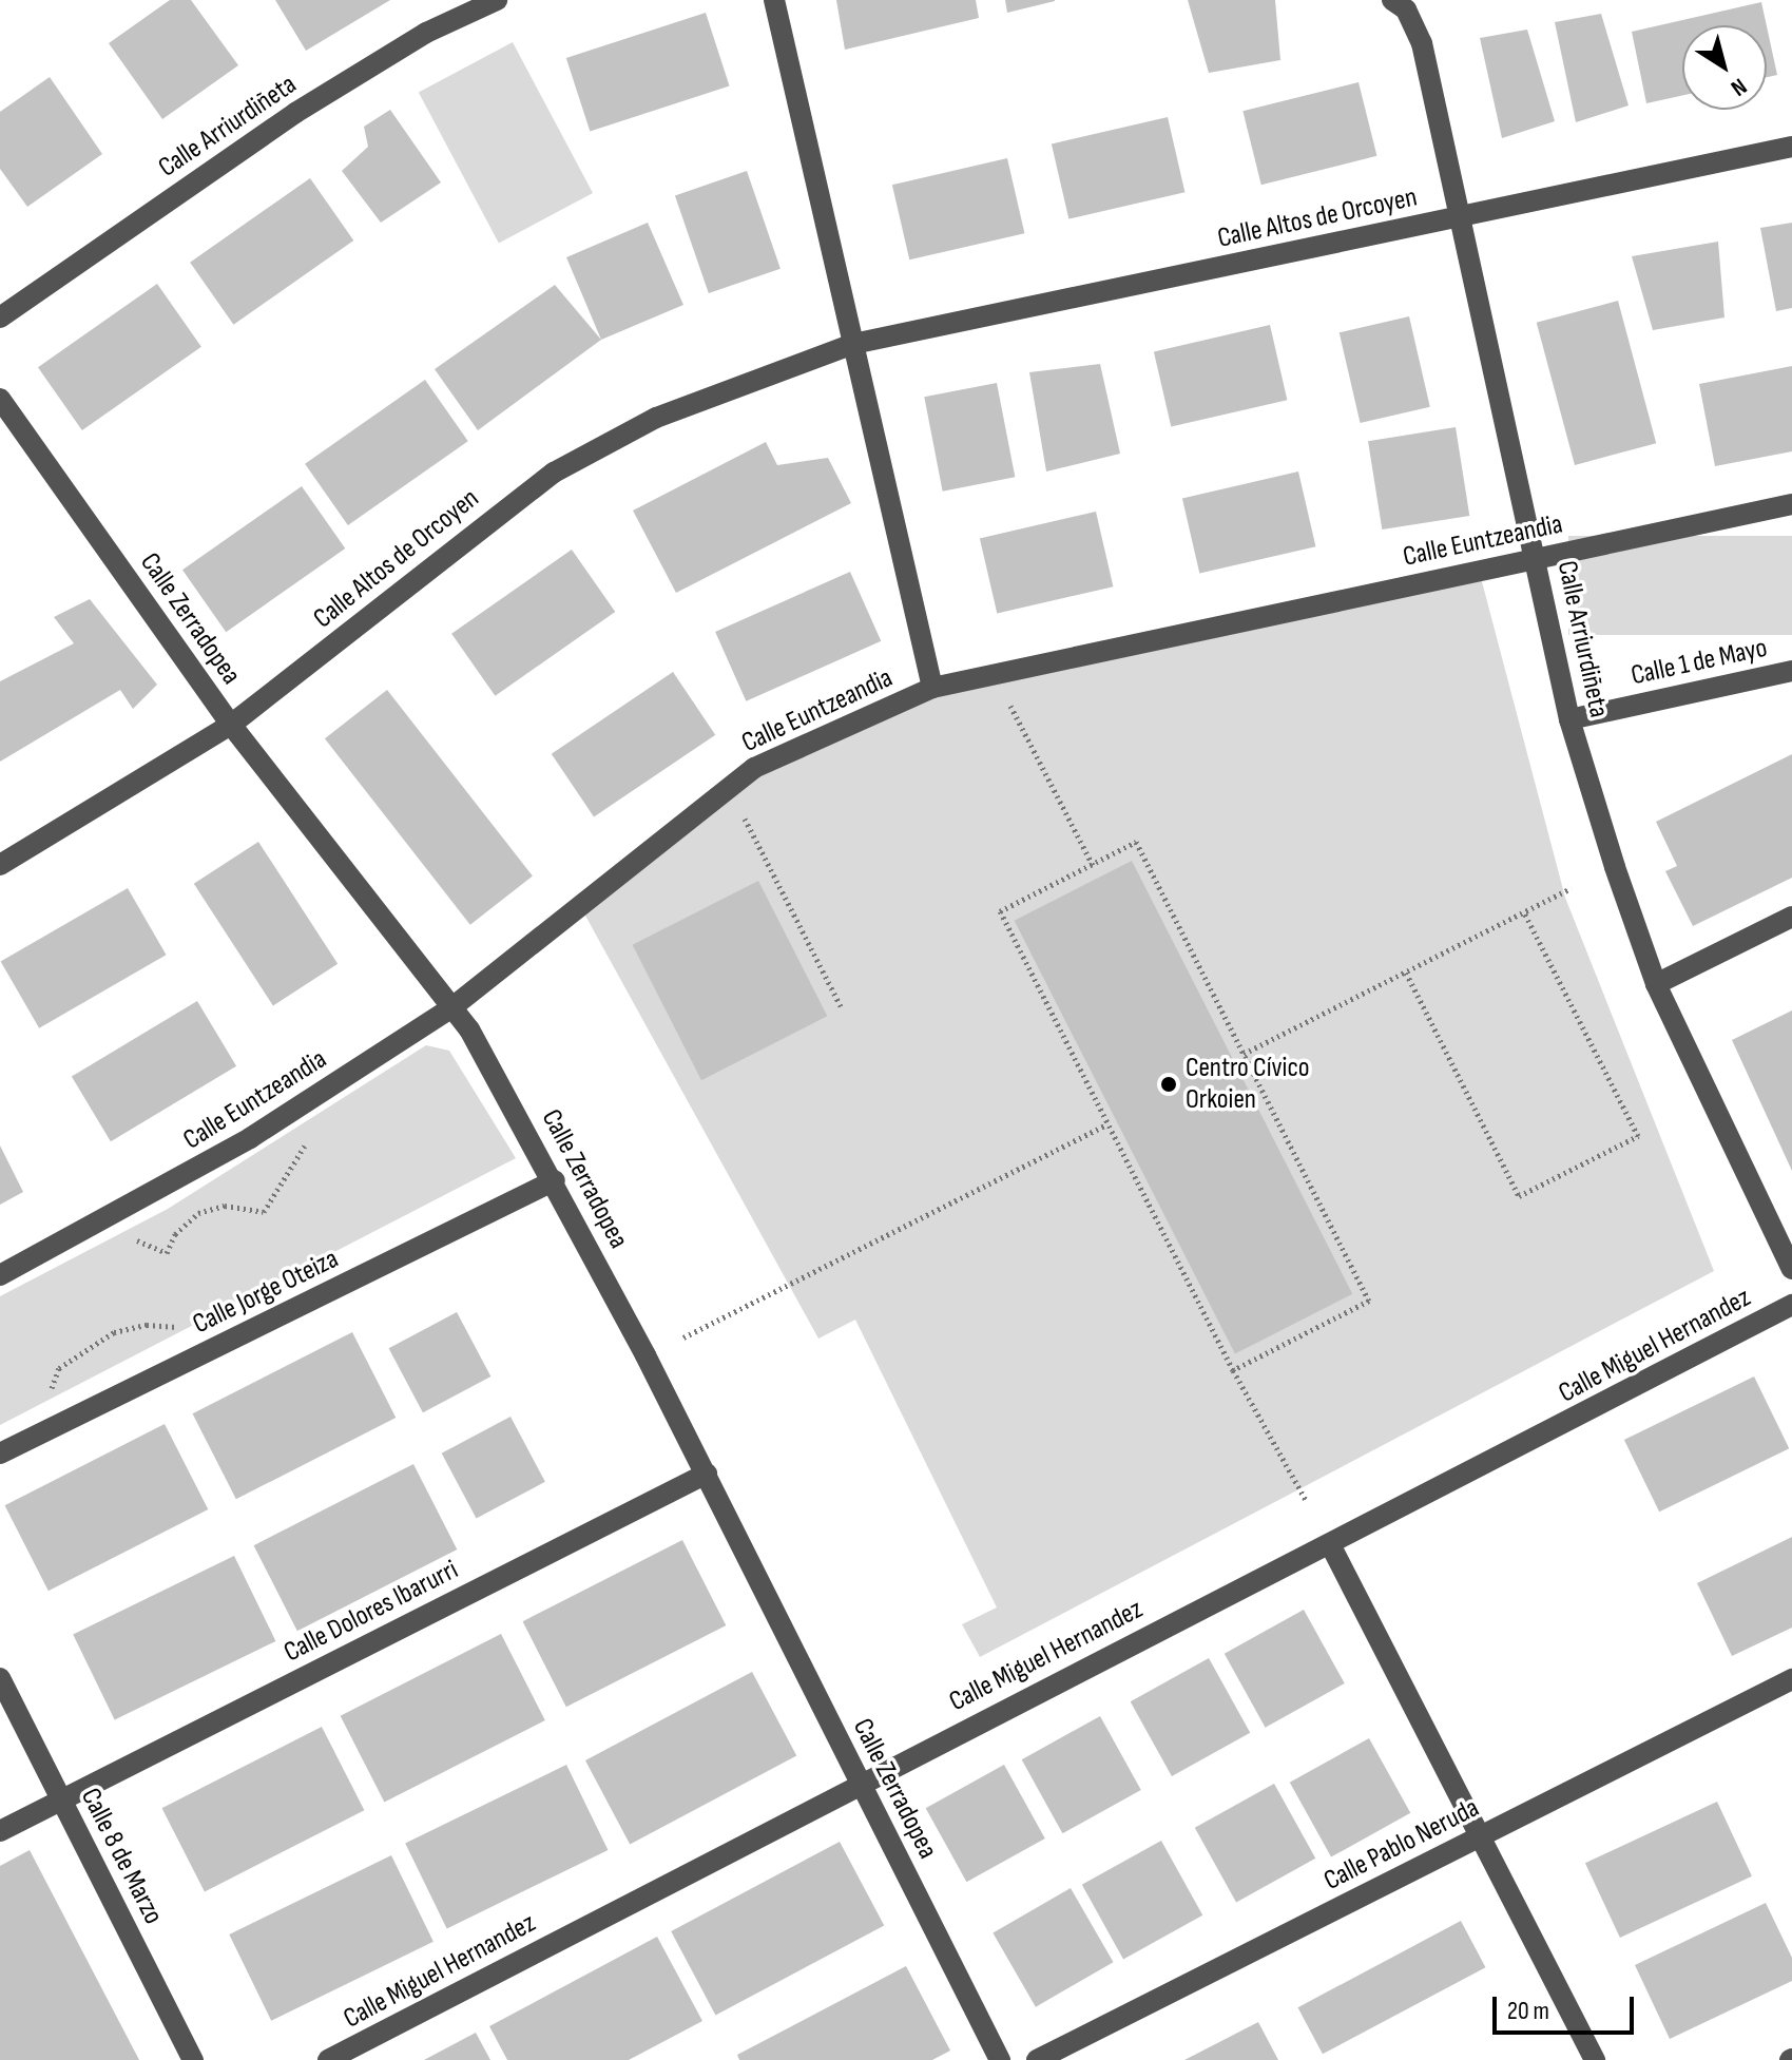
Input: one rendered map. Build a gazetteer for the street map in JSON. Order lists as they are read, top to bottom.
{
  "streets": {
    "street": [
      "Calle Arriurdiñeta",
      "Calle Altos de Orcoyen",
      "Calle Euntzeandia",
      "Calle Zerradopea",
      "Calle 1 de Mayo",
      "Calle Jorge Oteiza",
      "Calle Miguel Hernandez",
      "Calle Dolores Ibarurri",
      "Calle Pablo Neruda",
      "Calle 8 de Marzo"
    ]
  },
  "crossings": [
    ["Calle Arriurdiñeta", "Calle Altos de Orcoyen"],
    ["Calle Arriurdiñeta", "Calle Euntzeandia"],
    ["Calle Arriurdiñeta", "Calle 1 de Mayo"],
    ["Calle Altos de Orcoyen", "Calle Zerradopea"],
    ["Calle Euntzeandia", "Calle Zerradopea"],
    ["Calle Zerradopea", "Calle Jorge Oteiza"],
    ["Calle Zerradopea", "Calle Miguel Hernandez"],
    ["Calle Zerradopea", "Calle Dolores Ibarurri"],
    ["Calle Dolores Ibarurri", "Calle 8 de Marzo"]
  ],
  "places": ["Centro Cívico Orkoien"],
  "scale_bar": "20 m",
  "north": "bottom right"
}
